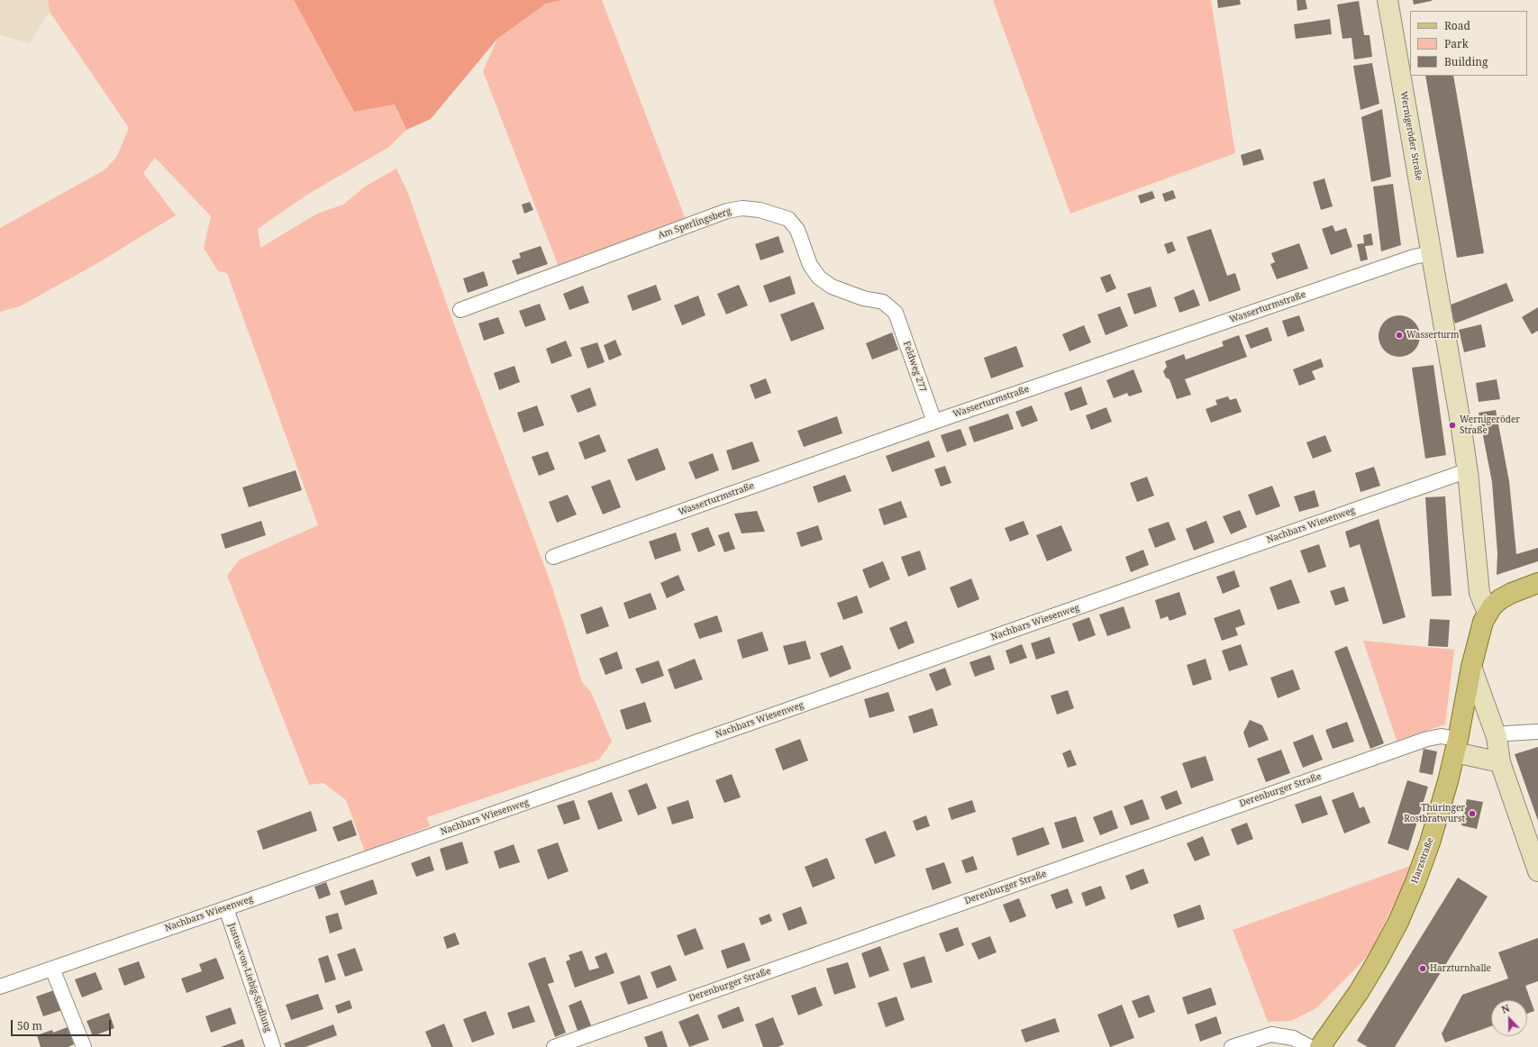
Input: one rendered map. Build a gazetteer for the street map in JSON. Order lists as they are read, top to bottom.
{
  "streets": {
    "main road": ["Harzstraße"],
    "street": [
      "Wernigeröder Straße",
      "Am Sperlingsberg",
      "Wasserturmstraße",
      "Feldweg 277",
      "Nachbars Wiesenweg",
      "Derenburger Straße",
      "Justus-von-Liebig-Siedlung"
    ]
  },
  "crossings": [
    ["Wernigeröder Straße", "Wasserturmstraße"],
    ["Wernigeröder Straße", "Nachbars Wiesenweg"],
    ["Wernigeröder Straße", "Harzstraße"],
    ["Am Sperlingsberg", "Feldweg 277"],
    ["Wasserturmstraße", "Feldweg 277"],
    ["Nachbars Wiesenweg", "Justus-von-Liebig-Siedlung"],
    ["Derenburger Straße", "Harzstraße"]
  ],
  "places": [
    "Wasserturm",
    "Wernigeröder Straße",
    "Thüringer Rostbratwurst",
    "Harzturnhalle"
  ],
  "legend": ["Road", "Park", "Building"],
  "scale_bar": "50 m",
  "north": "top"
}
